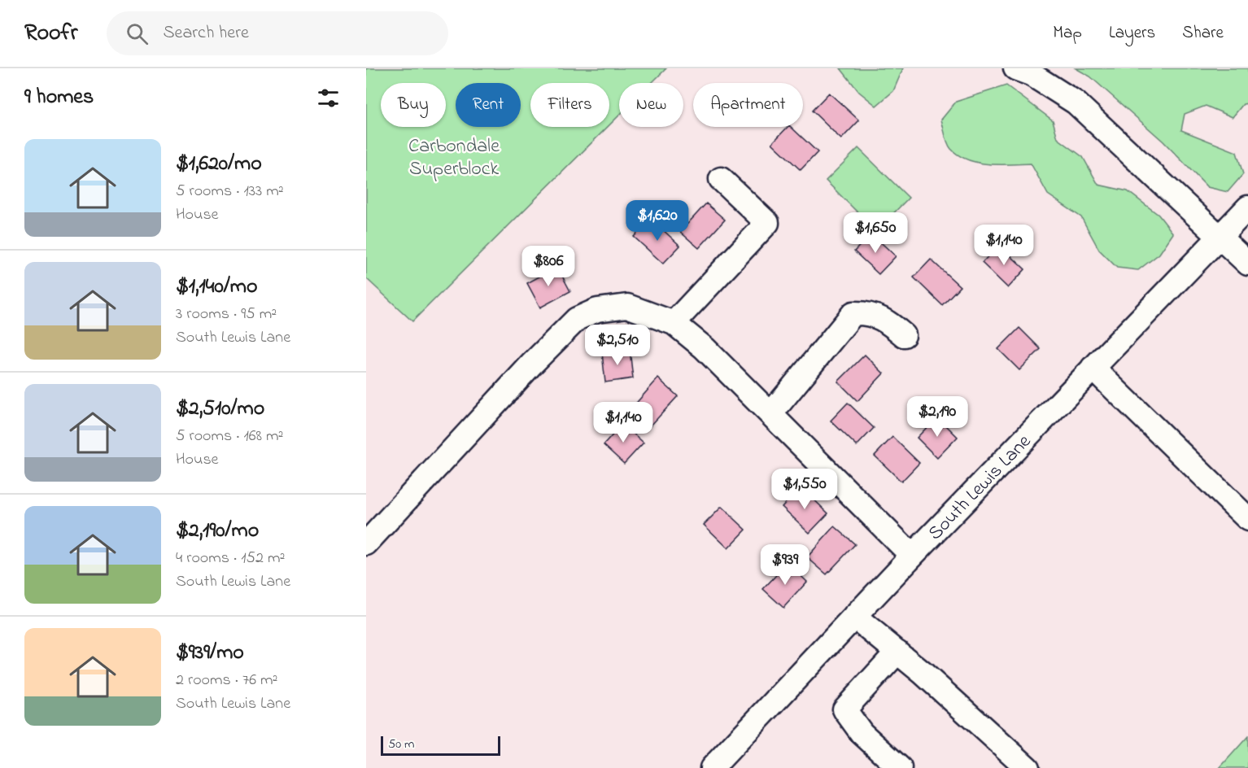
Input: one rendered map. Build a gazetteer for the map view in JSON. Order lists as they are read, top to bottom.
{
  "streets": {
    "street": ["South Lewis Lane"]
  },
  "parks": ["Carbondale Superblock"],
  "scale_bar": "50 m",
  "page": {
    "header": "Roofr",
    "search": "Search here",
    "nav": ["Map", "Layers", "Share"],
    "heading": "9 homes",
    "chip": [
      "Buy",
      "Rent",
      "Filters",
      "New",
      "Apartment"
    ],
    "list": [
      {
        "name": "$1,620/mo",
        "note": "5 rooms · 133 m² · House"
      },
      {
        "name": "$1,140/mo",
        "note": "3 rooms · 95 m² · South Lewis Lane"
      },
      {
        "name": "$2,510/mo",
        "note": "5 rooms · 168 m² · House"
      },
      {
        "name": "$2,190/mo",
        "note": "4 rooms · 152 m² · South Lewis Lane"
      },
      {
        "name": "$939/mo",
        "note": "2 rooms · 76 m² · South Lewis Lane"
      }
    ],
    "price": [
      "$1,620",
      "$1,650",
      "$1,140",
      "$806",
      "$2,510",
      "$2,190",
      "$1,140",
      "$1,550",
      "$939"
    ],
    "scale": "50 m"
  }
}
